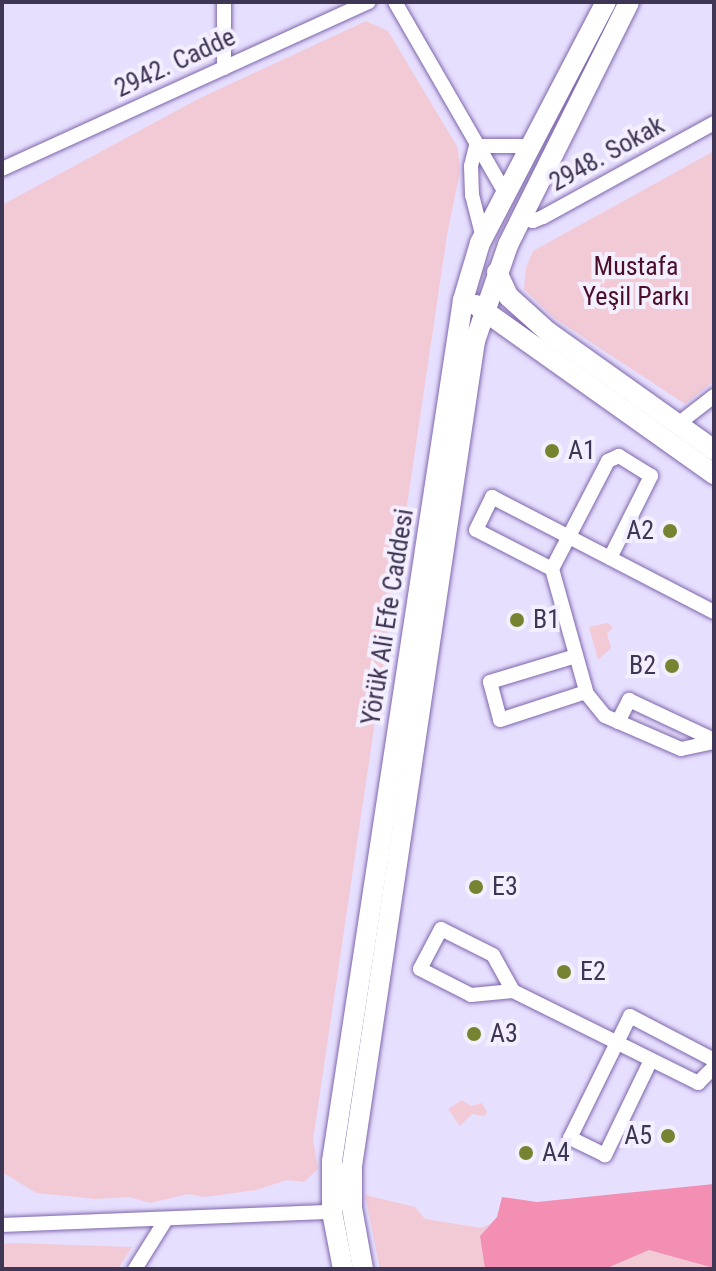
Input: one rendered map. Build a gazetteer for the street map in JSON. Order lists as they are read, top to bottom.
{
  "streets": {
    "street": ["2942. Cadde", "2948. Sokak", "Yörük Ali Efe Caddesi"]
  },
  "crossings": [
    ["2948. Sokak", "Yörük Ali Efe Caddesi"]
  ],
  "parks": ["Mustafa Yeşil Parkı"],
  "places": [
    "A1",
    "A2",
    "B1",
    "B2",
    "E3",
    "E2",
    "A3",
    "A5",
    "A4"
  ]
}
